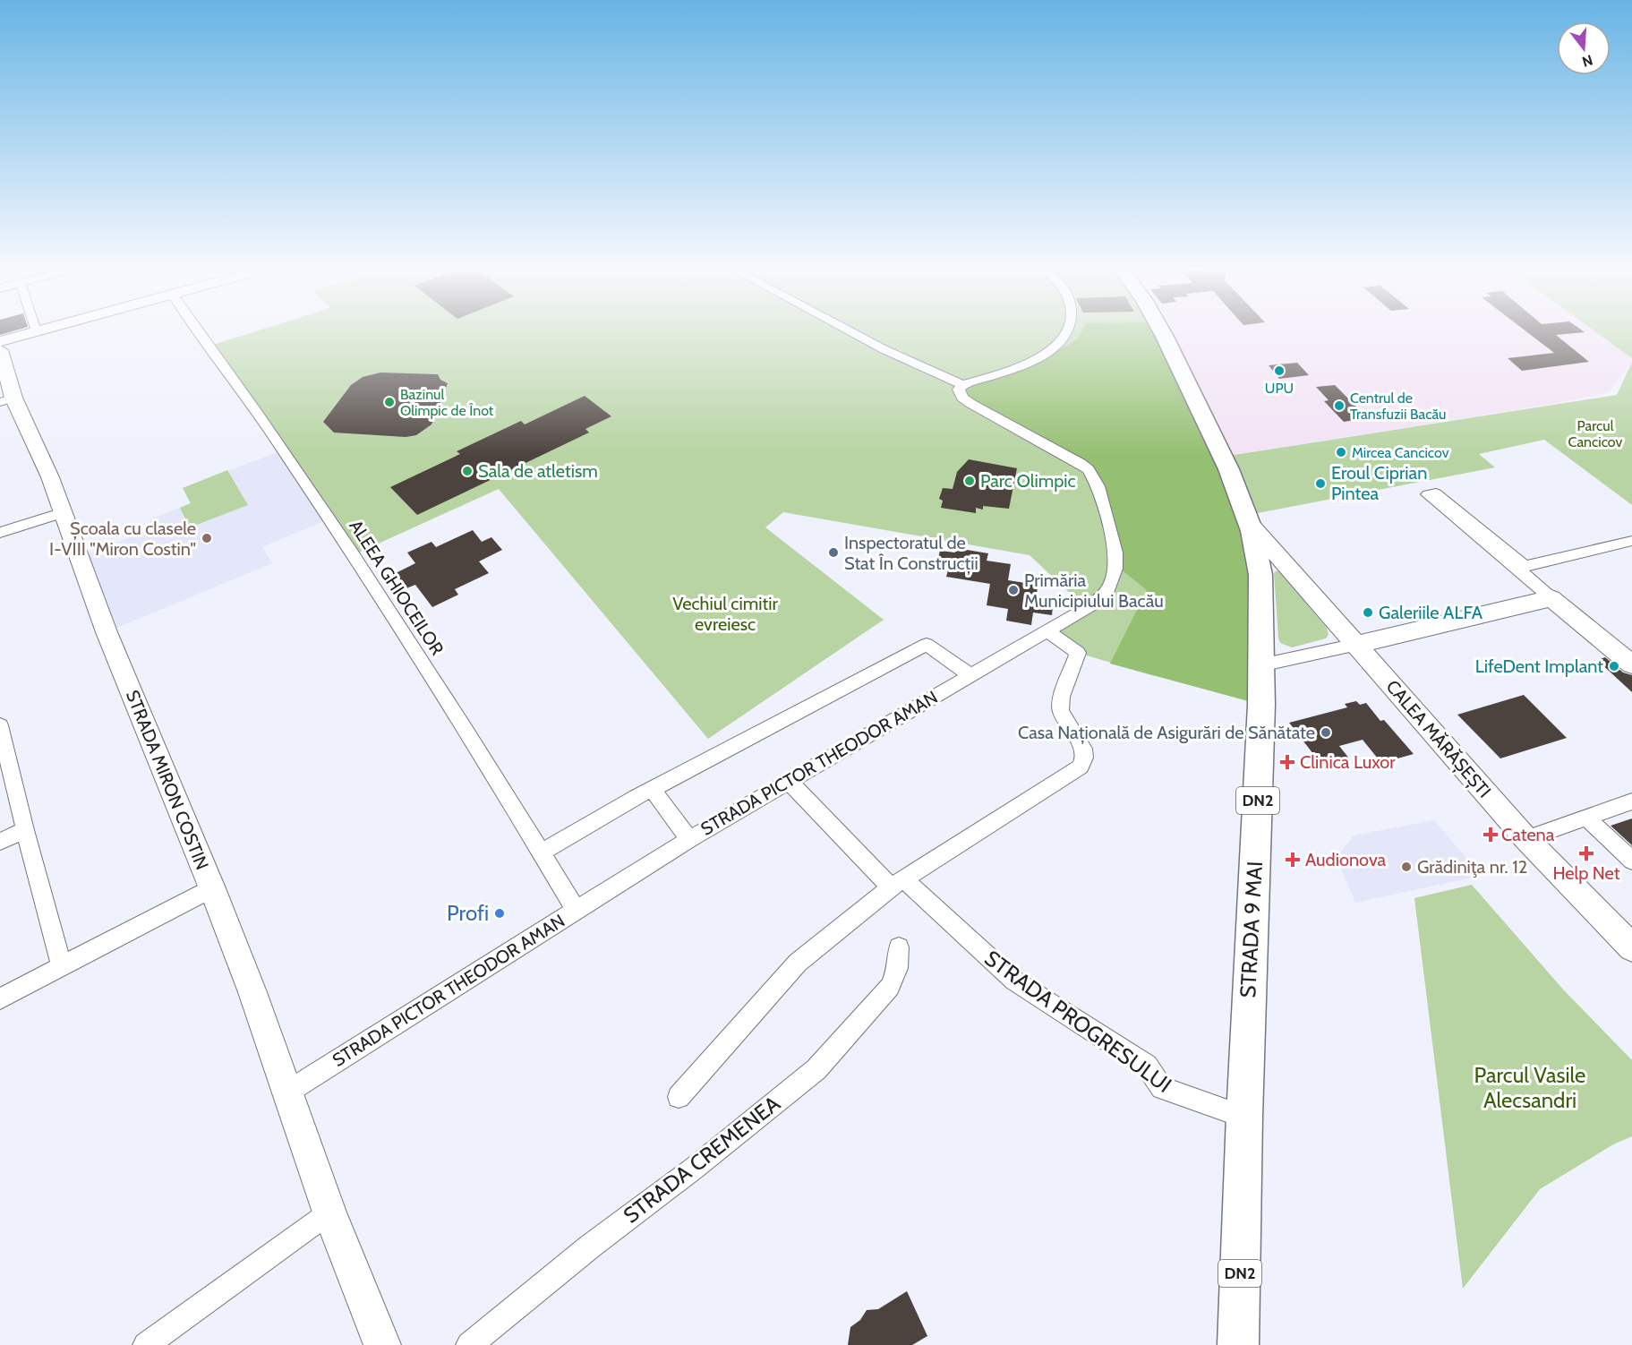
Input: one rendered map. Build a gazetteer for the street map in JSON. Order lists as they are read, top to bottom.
{
  "streets": {
    "main road": ["CALEA MĂRĂȘEȘTI", "DN2", "STRADA 9 MAI"],
    "street": [
      "ALEEA GHIOCEILOR",
      "STRADA PICTOR THEODOR AMAN",
      "STRADA MIRON COSTIN",
      "STRADA PROGRESULUI",
      "STRADA CREMENEA"
    ]
  },
  "crossings": [
    ["ALEEA GHIOCEILOR", "STRADA PICTOR THEODOR AMAN"],
    ["CALEA MĂRĂȘEȘTI", "STRADA 9 MAI"],
    ["STRADA PICTOR THEODOR AMAN", "STRADA MIRON COSTIN"],
    ["STRADA PICTOR THEODOR AMAN", "STRADA PROGRESULUI"],
    ["STRADA 9 MAI", "STRADA PROGRESULUI"]
  ],
  "parks": ["Parcul Cancicov", "Vechiul cimitir evreiesc", "Parcul Vasile Alecsandri"],
  "places": {
    "other": [
      "UPU",
      "Bazinul Olimpic de Înot",
      "Centrul de Transfuzii Bacău",
      "Mircea Cancicov",
      "Sala de atletism",
      "Parc Olimpic",
      "Eroul Ciprian Pintea",
      "Școala cu clasele I-VIII \"Miron Costin\"",
      "Inspectoratul de Stat În Construcții",
      "Primăria Municipiului Bacău",
      "Galeriile ALFA",
      "LifeDent Implant",
      "Casa Națională de Asigurări de Sănătate",
      "Grădiniţa nr. 12",
      "Profi"
    ],
    "health": [
      "Clinica Luxor",
      "Catena",
      "Help Net",
      "Audionova"
    ]
  },
  "north": "bottom"
}
